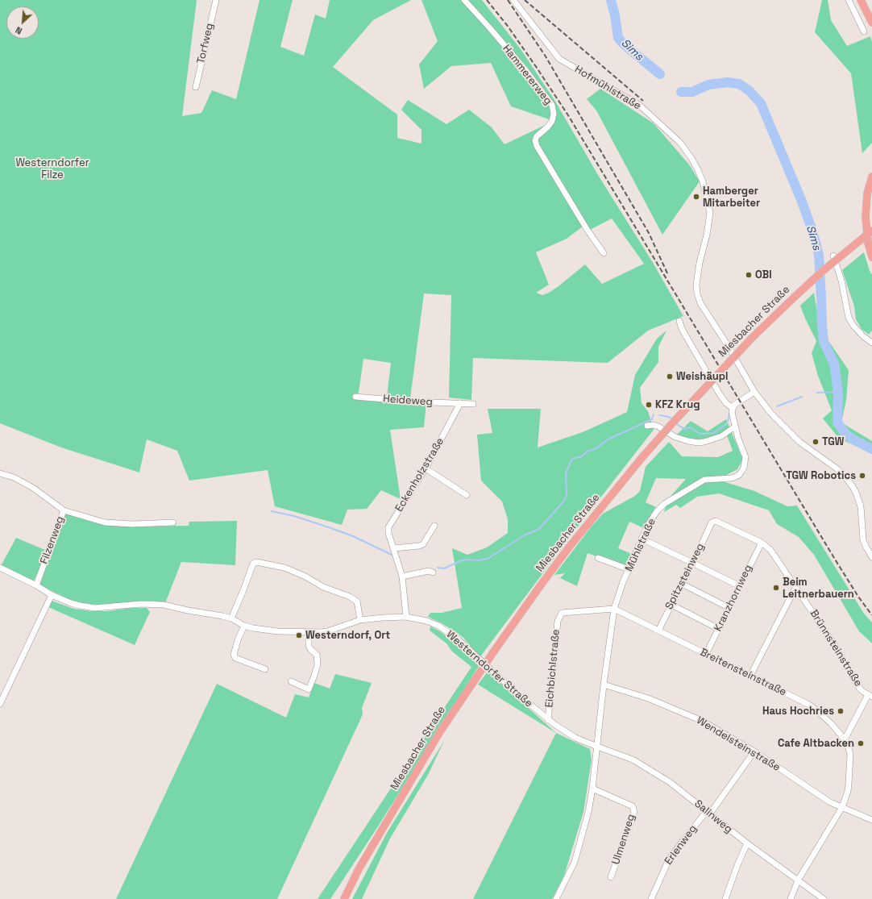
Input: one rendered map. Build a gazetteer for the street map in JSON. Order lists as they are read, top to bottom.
{
  "streets": {
    "main road": ["Miesbacher Straße"],
    "street": [
      "Torfweg",
      "Hammererweg",
      "Hofmühlstraße",
      "Heideweg",
      "Eckenholzstraße",
      "Filzenweg",
      "Mühlstraße",
      "Spitzsteinweg",
      "Kranzhornweg",
      "Brünnsteinstraße",
      "Eichbichlstraße",
      "Westerndorfer Straße",
      "Breitensteinstraße",
      "Wendelsteinstraße",
      "Salinweg",
      "Ulmenweg",
      "Erlenweg"
    ]
  },
  "crossings": [
    ["Heideweg", "Eckenholzstraße"],
    ["Eckenholzstraße", "Westerndorfer Straße"],
    ["Filzenweg", "Westerndorfer Straße"],
    ["Mühlstraße", "Eichbichlstraße"],
    ["Mühlstraße", "Westerndorfer Straße"],
    ["Mühlstraße", "Breitensteinstraße"],
    ["Mühlstraße", "Wendelsteinstraße"],
    ["Mühlstraße", "Salinweg"],
    ["Mühlstraße", "Ulmenweg"],
    ["Spitzsteinweg", "Brünnsteinstraße"],
    ["Spitzsteinweg", "Breitensteinstraße"],
    ["Kranzhornweg", "Brünnsteinstraße"],
    ["Kranzhornweg", "Breitensteinstraße"],
    ["Brünnsteinstraße", "Breitensteinstraße"],
    ["Eichbichlstraße", "Westerndorfer Straße"],
    ["Eichbichlstraße", "Breitensteinstraße"],
    ["Westerndorfer Straße", "Salinweg"],
    ["Breitensteinstraße", "Wendelsteinstraße"],
    ["Breitensteinstraße", "Salinweg"],
    ["Wendelsteinstraße", "Erlenweg"],
    ["Salinweg", "Erlenweg"]
  ],
  "water": ["Sims"],
  "parks": ["Westerndorfer Filze"],
  "places": [
    "Hamberger Mitarbeiter",
    "OBI",
    "Weishäupl",
    "KFZ Krug",
    "TGW",
    "TGW Robotics",
    "Beim Leitnerbauern",
    "Westerndorf, Ort",
    "Haus Hochries",
    "Cafe Altbacken"
  ],
  "north": "bottom left"
}
